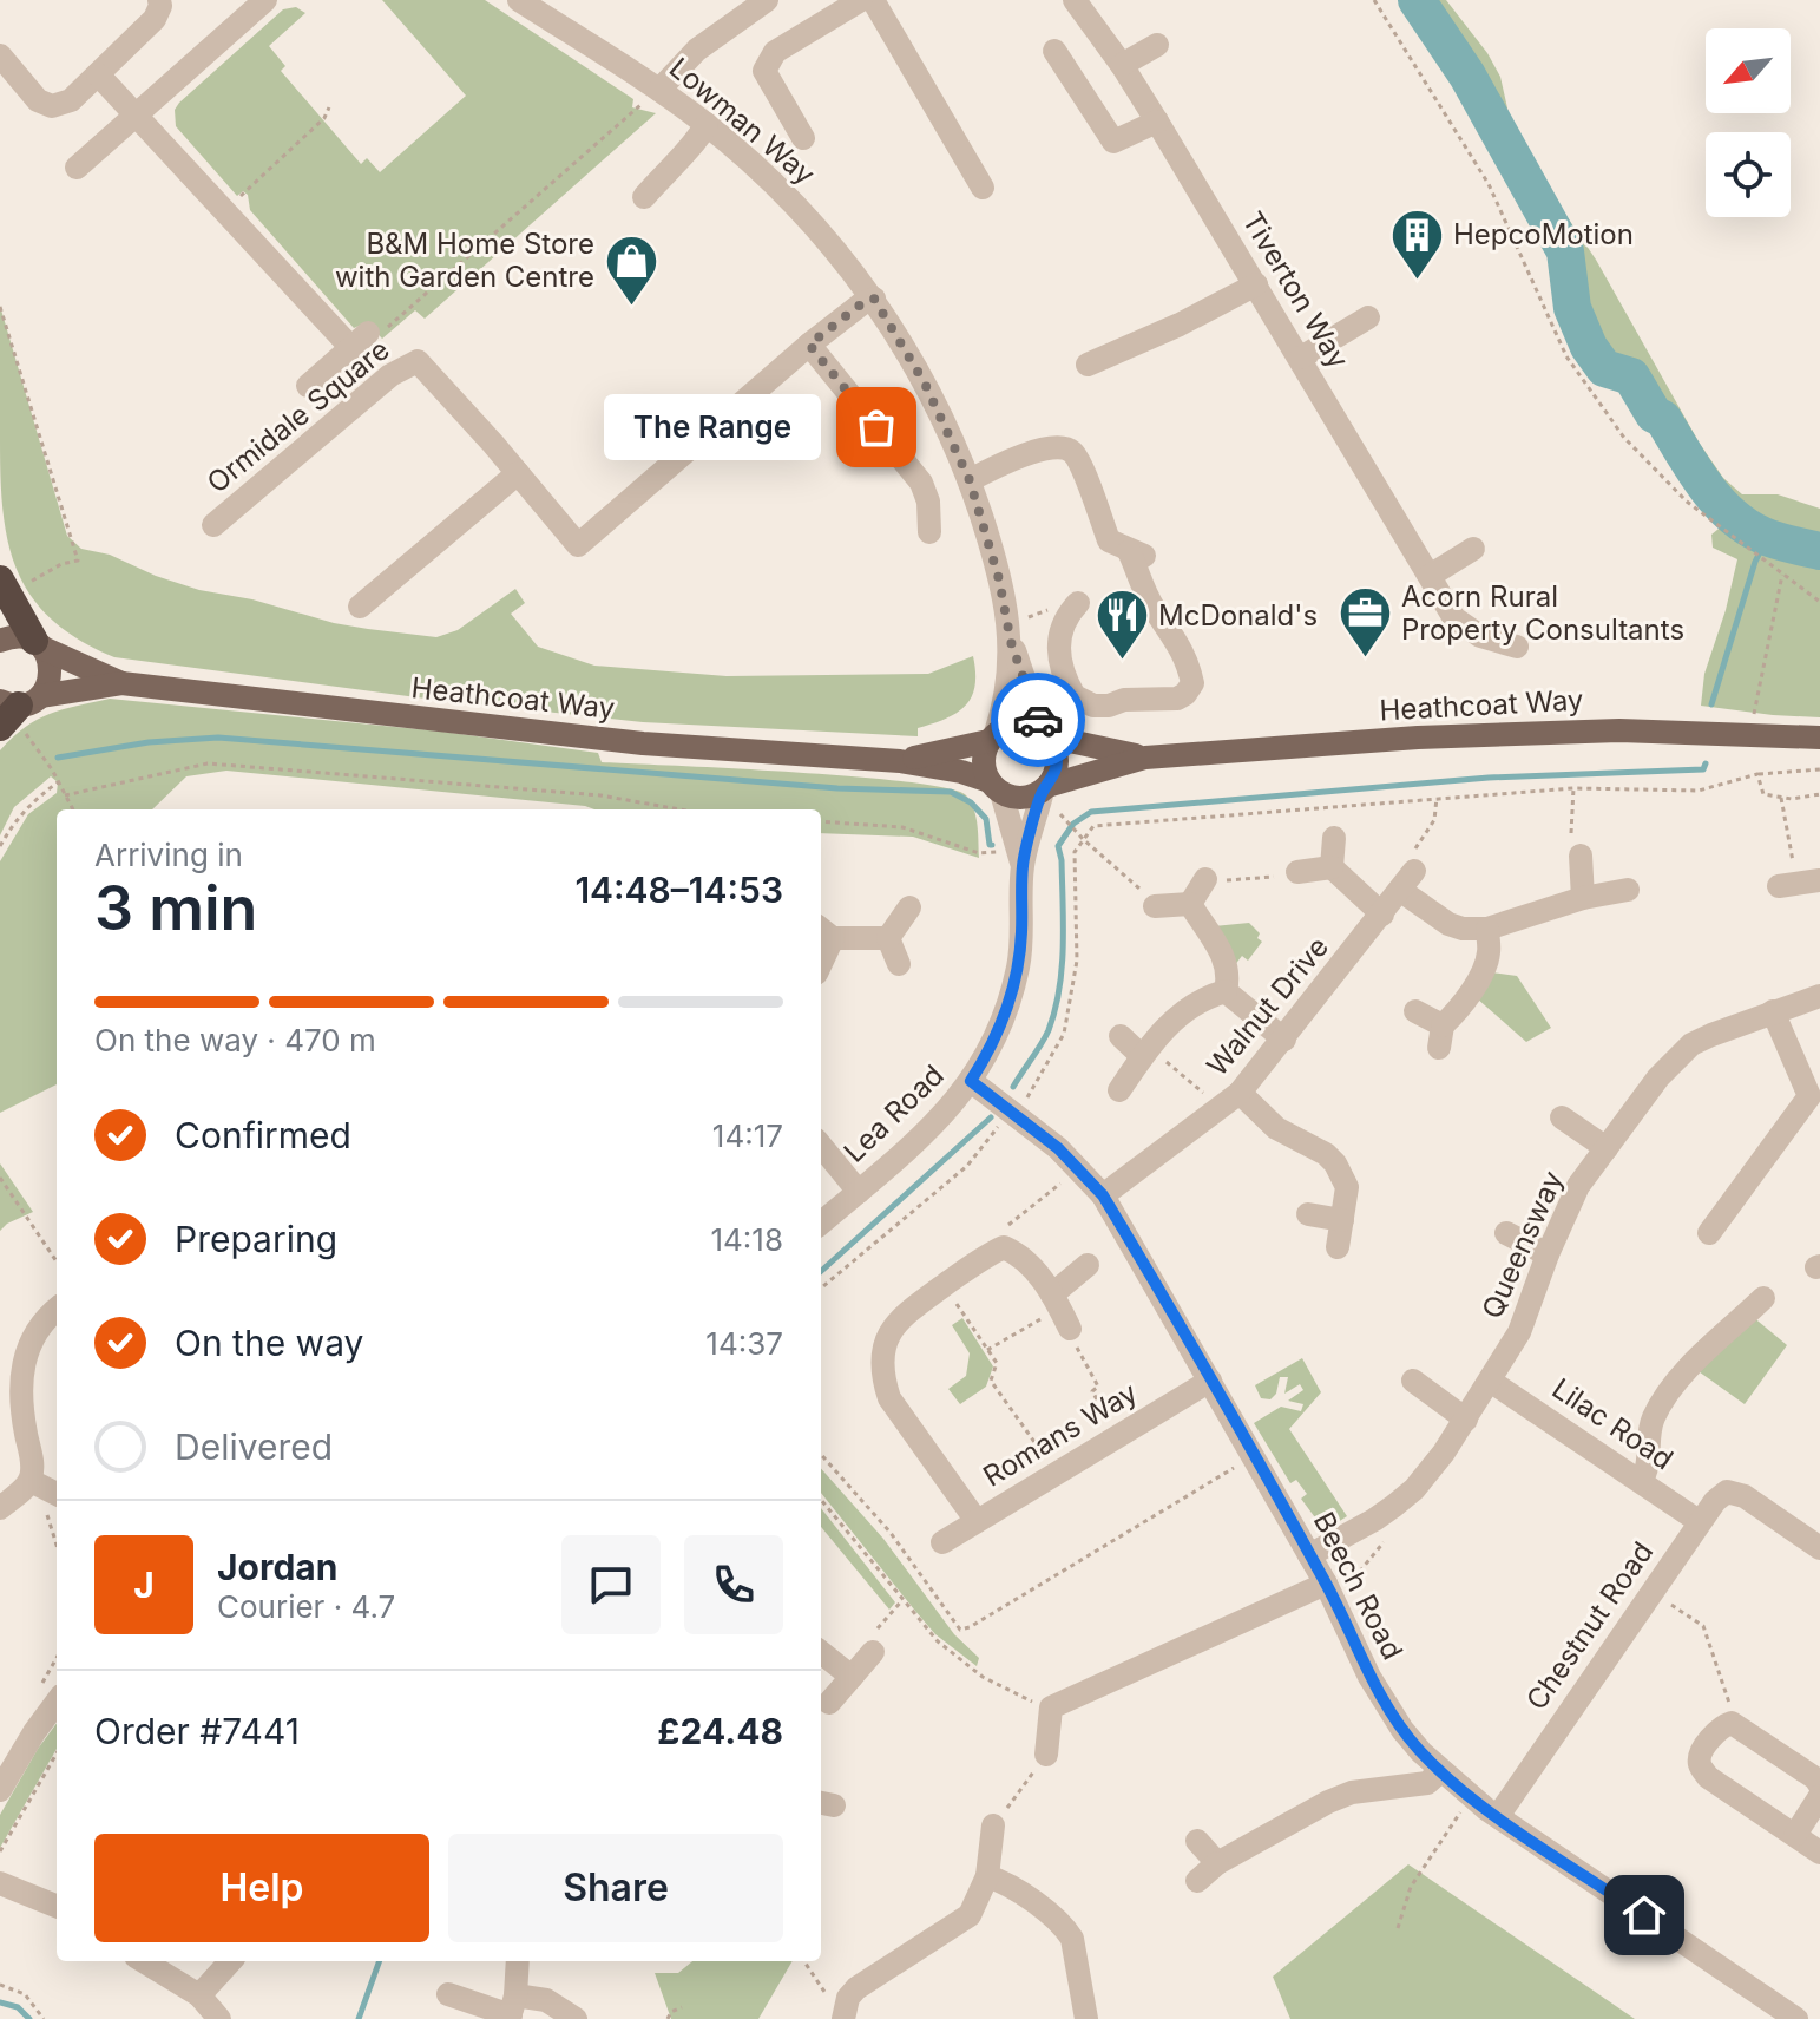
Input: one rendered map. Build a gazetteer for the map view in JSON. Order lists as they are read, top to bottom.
{
  "streets": {
    "main road": ["Heathcoat Way"],
    "street": [
      "Lowman Way",
      "Tiverton Way",
      "Ormidale Square",
      "Walnut Drive",
      "Lea Road",
      "Queensway",
      "Lilac Road",
      "Romans Way",
      "Beech Road",
      "Chestnut Road"
    ]
  },
  "crossings": [
    ["Lowman Way", "Ormidale Square"],
    ["Lowman Way", "Heathcoat Way"],
    ["Lowman Way", "Lea Road"],
    ["Heathcoat Way", "Lea Road"],
    ["Walnut Drive", "Beech Road"],
    ["Lea Road", "Beech Road"],
    ["Queensway", "Lilac Road"],
    ["Queensway", "Beech Road"],
    ["Lilac Road", "Chestnut Road"],
    ["Romans Way", "Beech Road"],
    ["Beech Road", "Chestnut Road"]
  ],
  "places": {
    "building": ["HepcoMotion"],
    "shop": ["B&M Home Store with Garden Centre"],
    "other": ["The Range"],
    "office": ["Acorn Rural Property Consultants"],
    "restaurant": ["McDonald's"]
  },
  "north": "bottom left",
  "page": {
    "bubble": "The Range",
    "heading": ["3 min", "Arriving in", "14:48–14:53"],
    "panel": [
      "Jordan",
      "Courier · 4.7",
      "Order #7441",
      "£24.48"
    ],
    "bar": "On the way · 470 m",
    "list": [
      ["Confirmed", "14:17"],
      ["Preparing", "14:18"],
      ["On the way", "14:37"],
      "Delivered"
    ],
    "round": "J",
    "buttons": ["Help", "Share"]
  }
}
